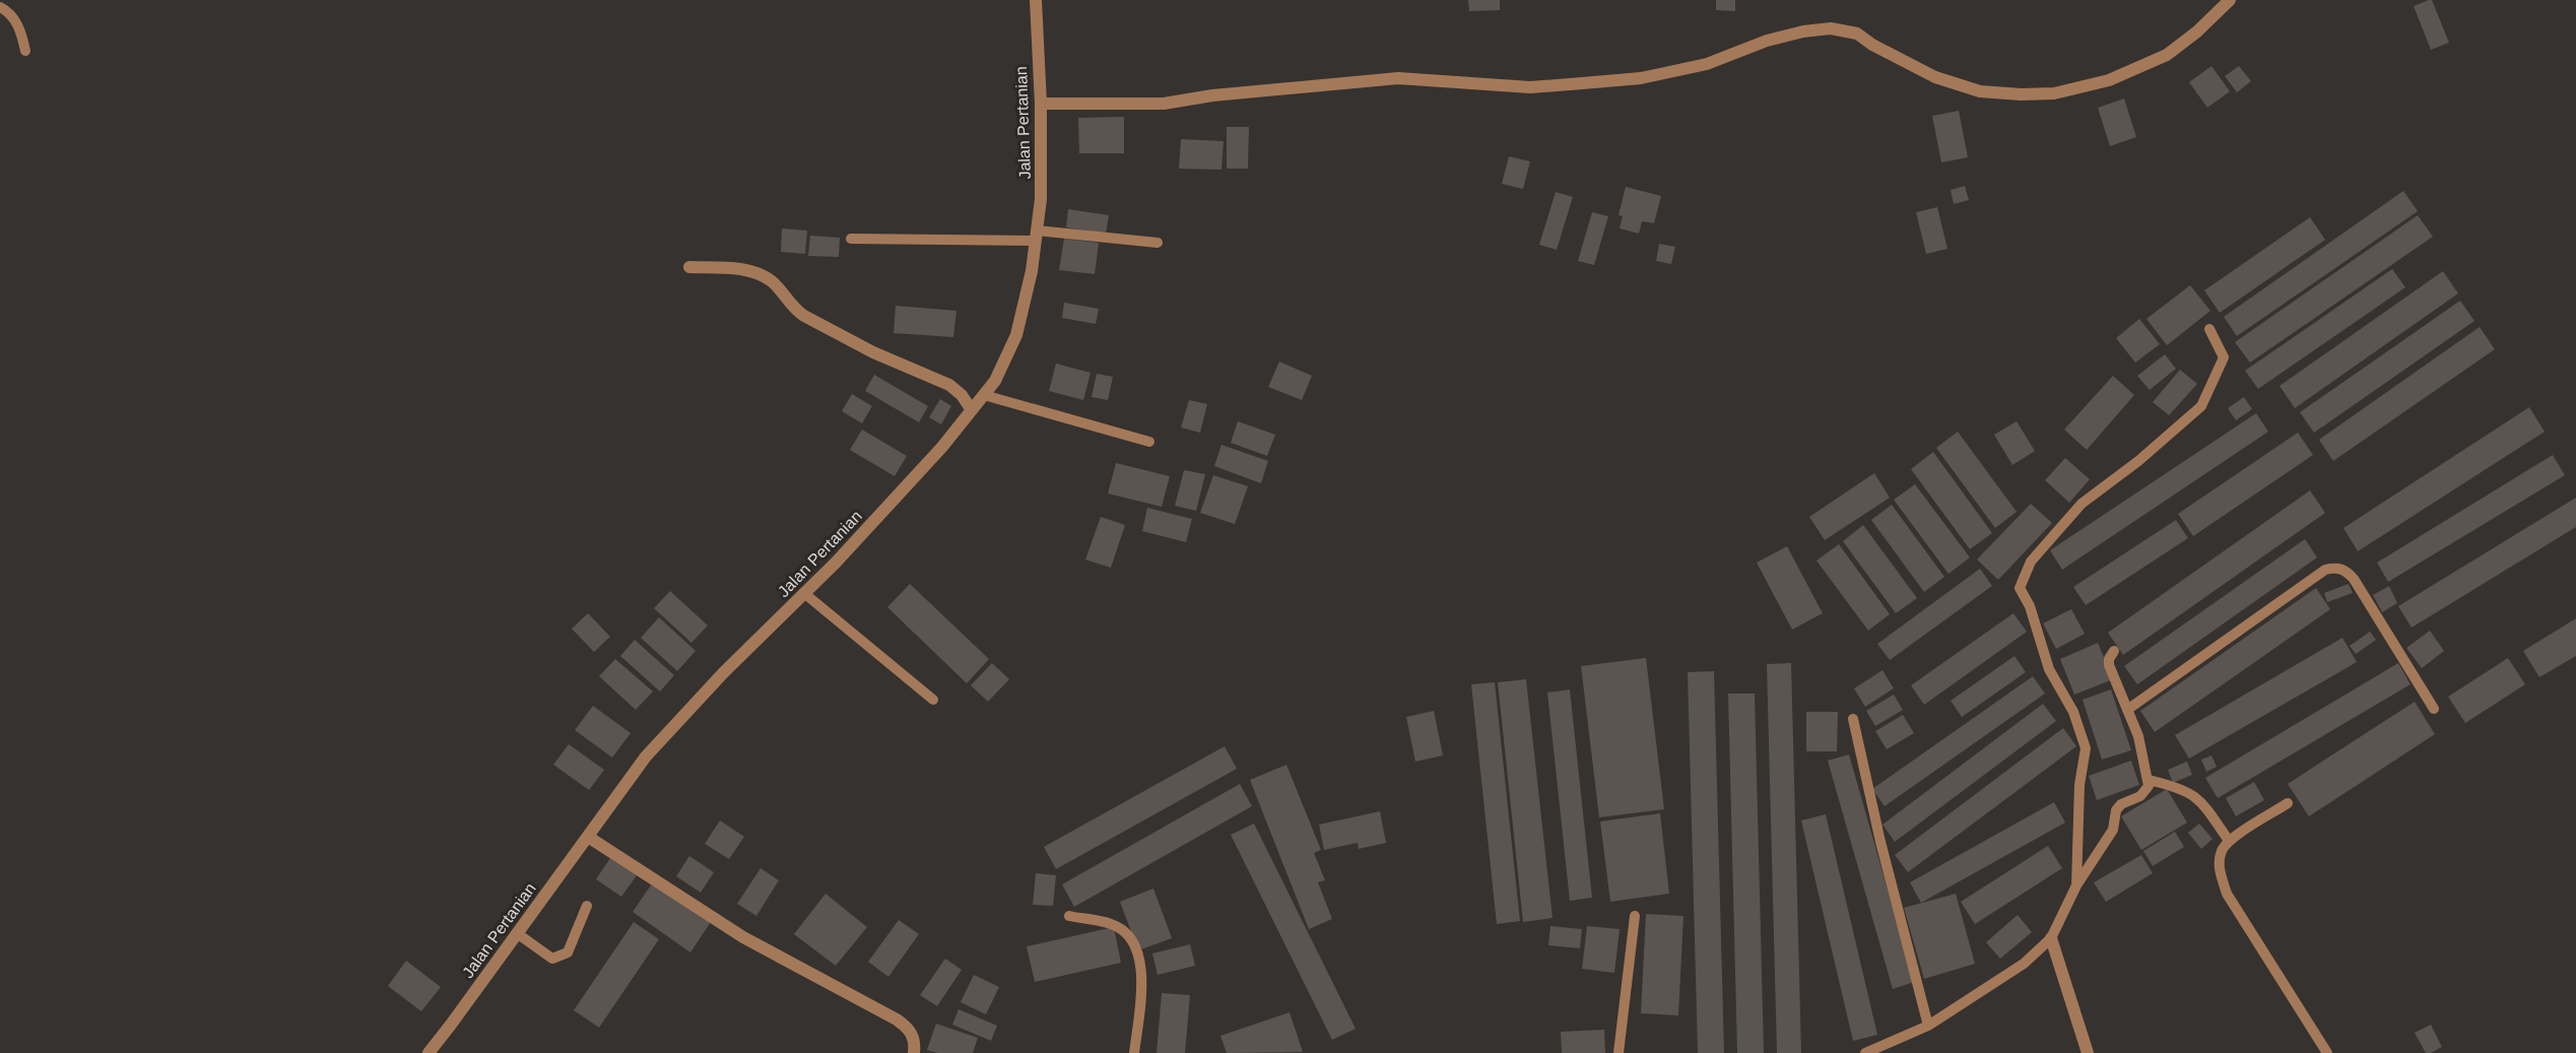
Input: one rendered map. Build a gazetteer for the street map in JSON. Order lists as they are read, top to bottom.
{
  "streets": {
    "street": ["Jalan Pertanian"]
  }
}
